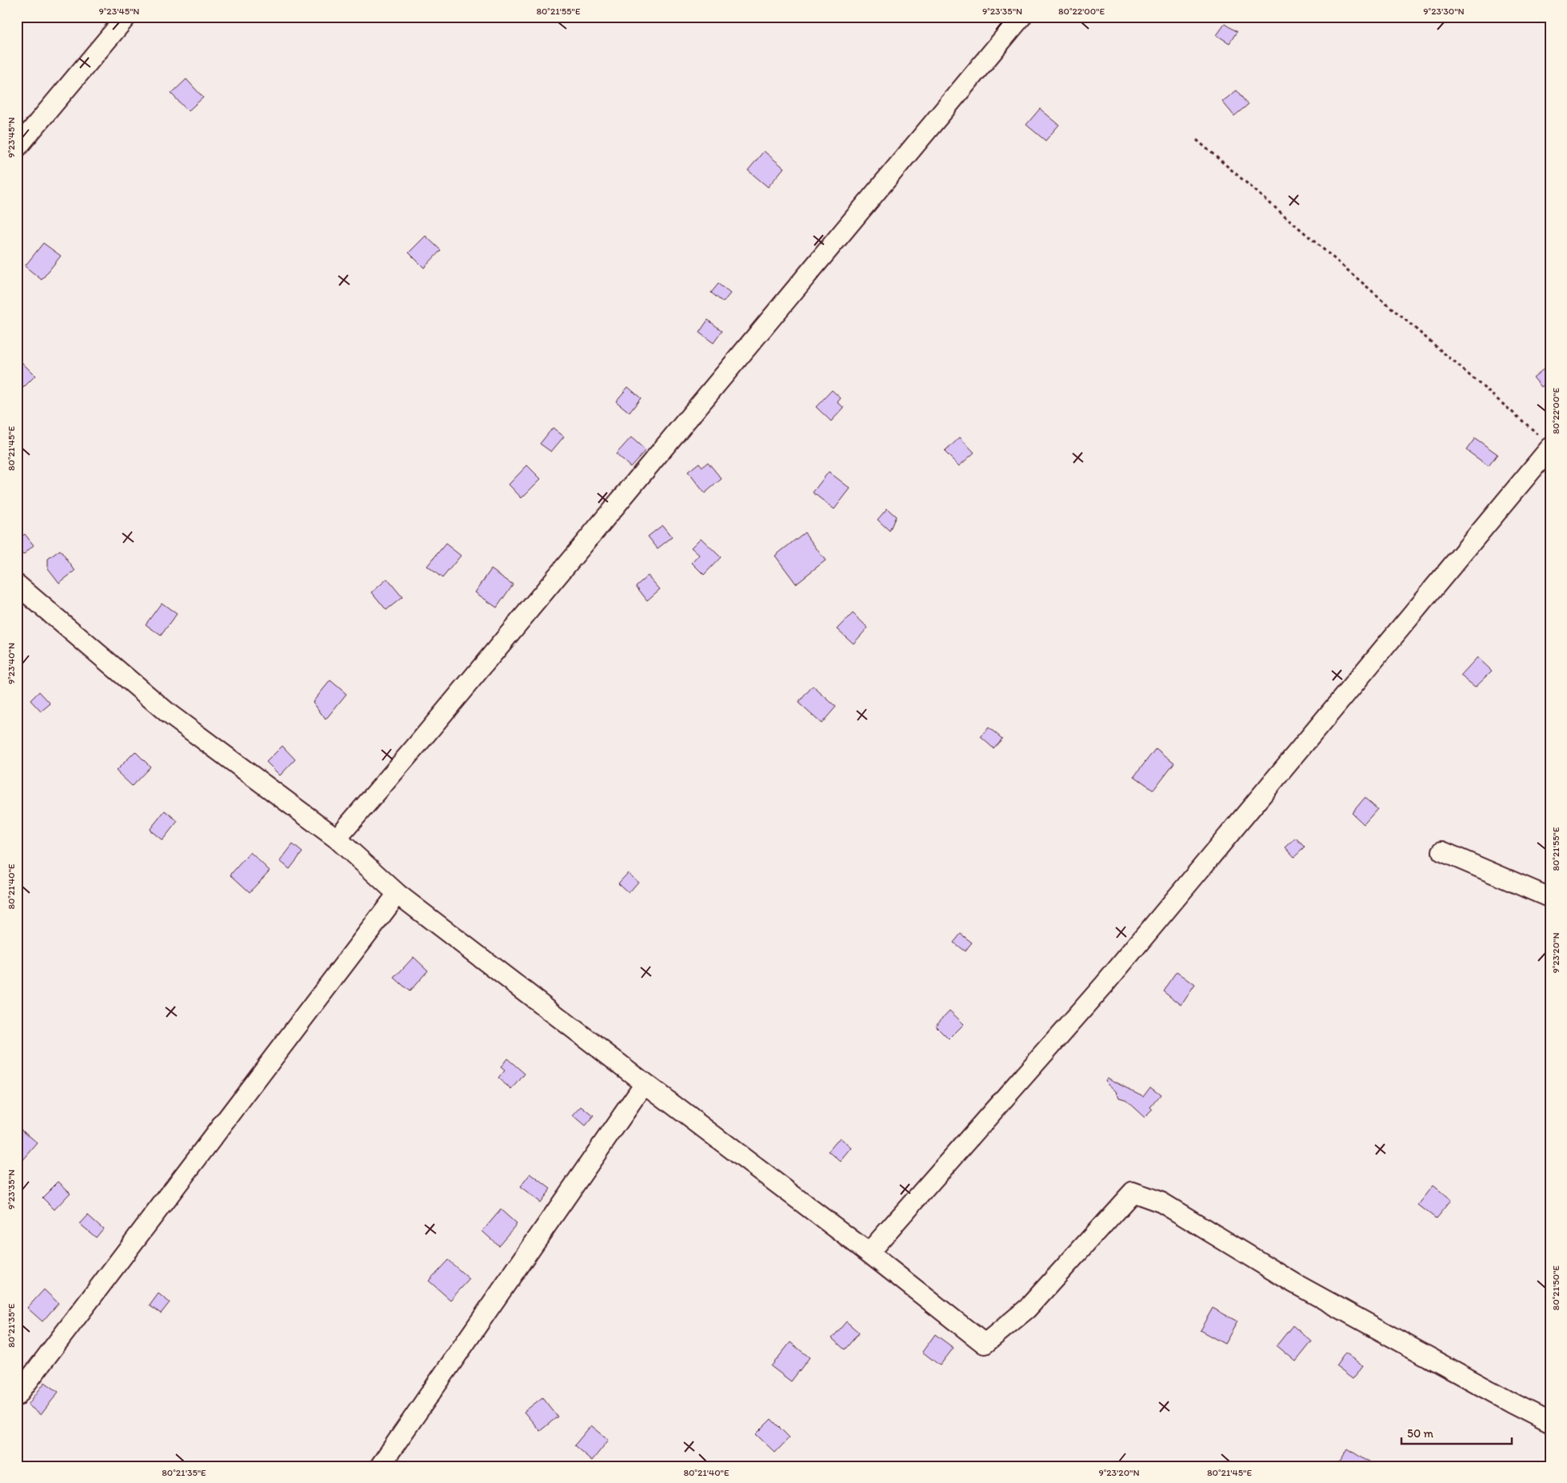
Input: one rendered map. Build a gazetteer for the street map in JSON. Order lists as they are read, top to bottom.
{
  "scale_bar": "50 m",
  "coordinates": [
    "9°23'45\"N",
    "80°21'55\"E",
    "9°23'35\"N",
    "80°22'00\"E",
    "9°23'30\"N",
    "80°21'45\"E",
    "9°23'40\"N",
    "80°21'40\"E",
    "9°23'20\"N",
    "80°21'50\"E",
    "80°21'35\"E"
  ]
}
